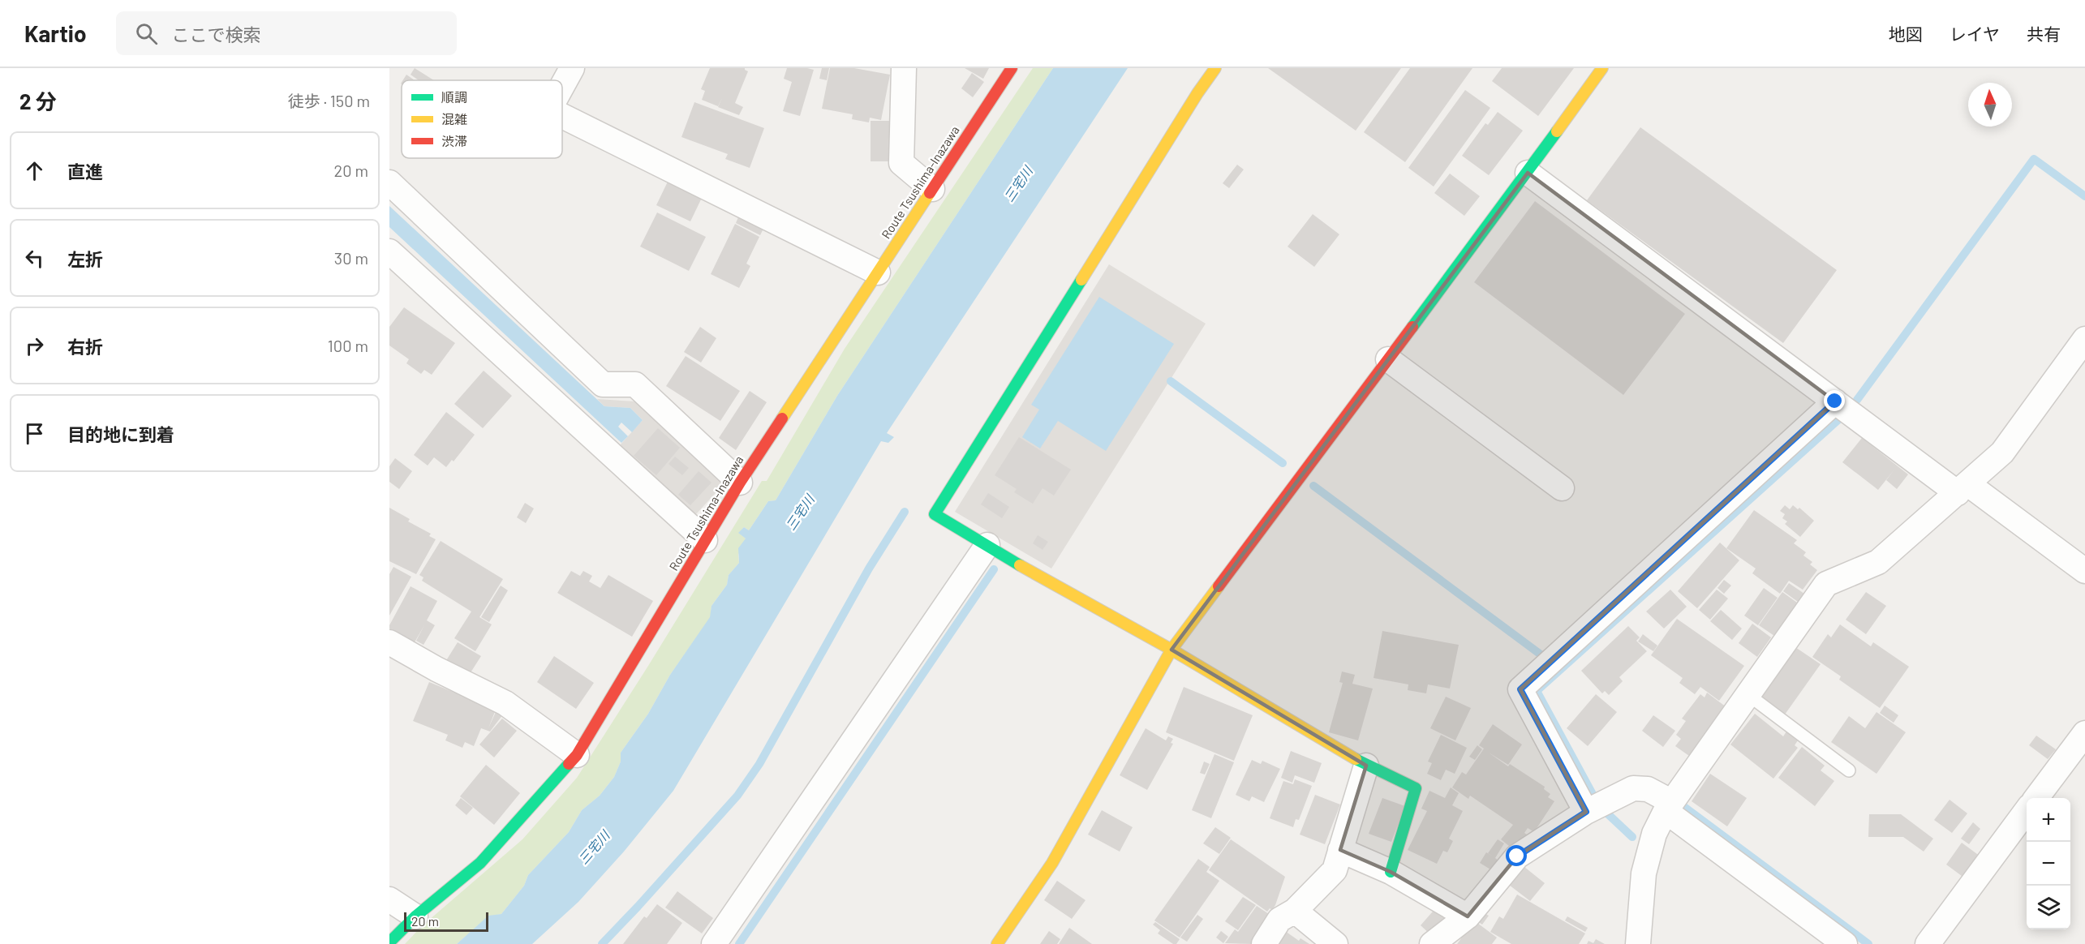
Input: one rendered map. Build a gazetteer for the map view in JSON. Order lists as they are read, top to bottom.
{
  "streets": {
    "street": ["Route Tsushima-Inazawa"]
  },
  "water": ["三宅川"],
  "legend": ["順調", "混雑", "渋滞"],
  "scale_bar": "20 m",
  "north": "top",
  "page": {
    "header": "Kartio",
    "search": "ここで検索",
    "nav": ["地図", "レイヤ", "共有"],
    "heading": ["2 分", "徒歩 · 150 m"],
    "list": [
      ["直進", "20 m"],
      ["左折", "30 m"],
      ["右折", "100 m"],
      "目的地に到着"
    ],
    "map_buttons": ["+", "−"],
    "scale": "20 m"
  }
}
